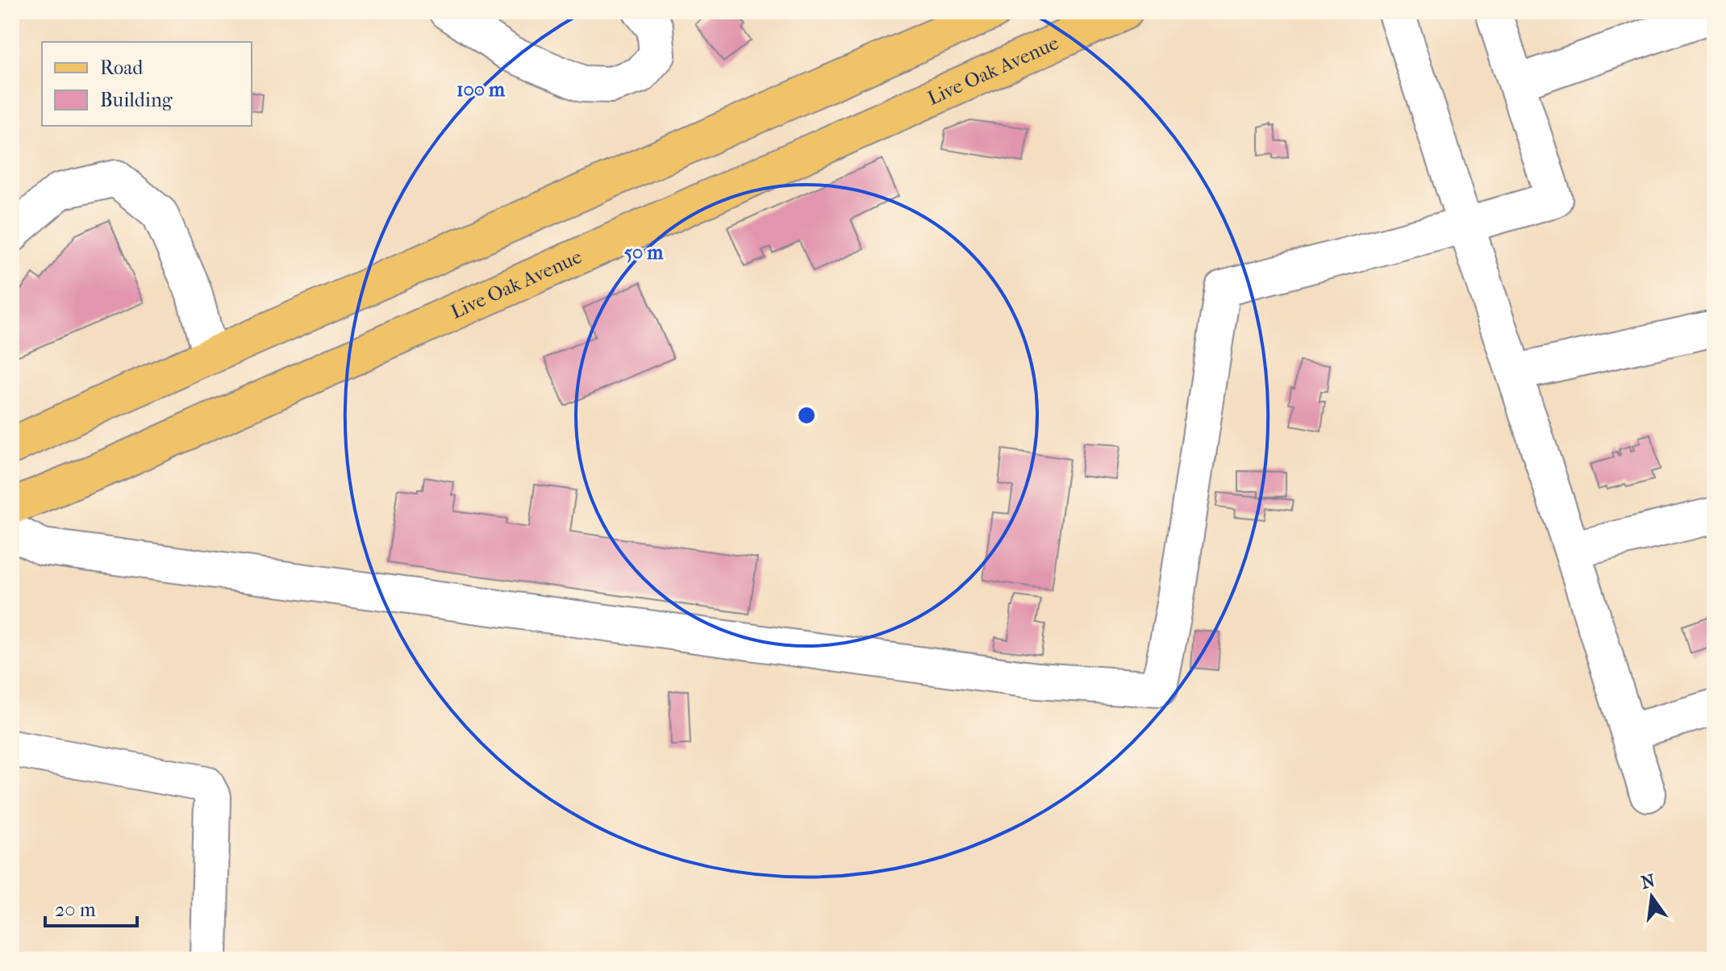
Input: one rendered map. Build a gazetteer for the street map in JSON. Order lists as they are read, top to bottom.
{
  "streets": {
    "main road": ["Live Oak Avenue"]
  },
  "legend": ["Road", "Building"],
  "scale_bar": "20 m",
  "north": "top",
  "rings": ["100 m", "50 m"]
}
